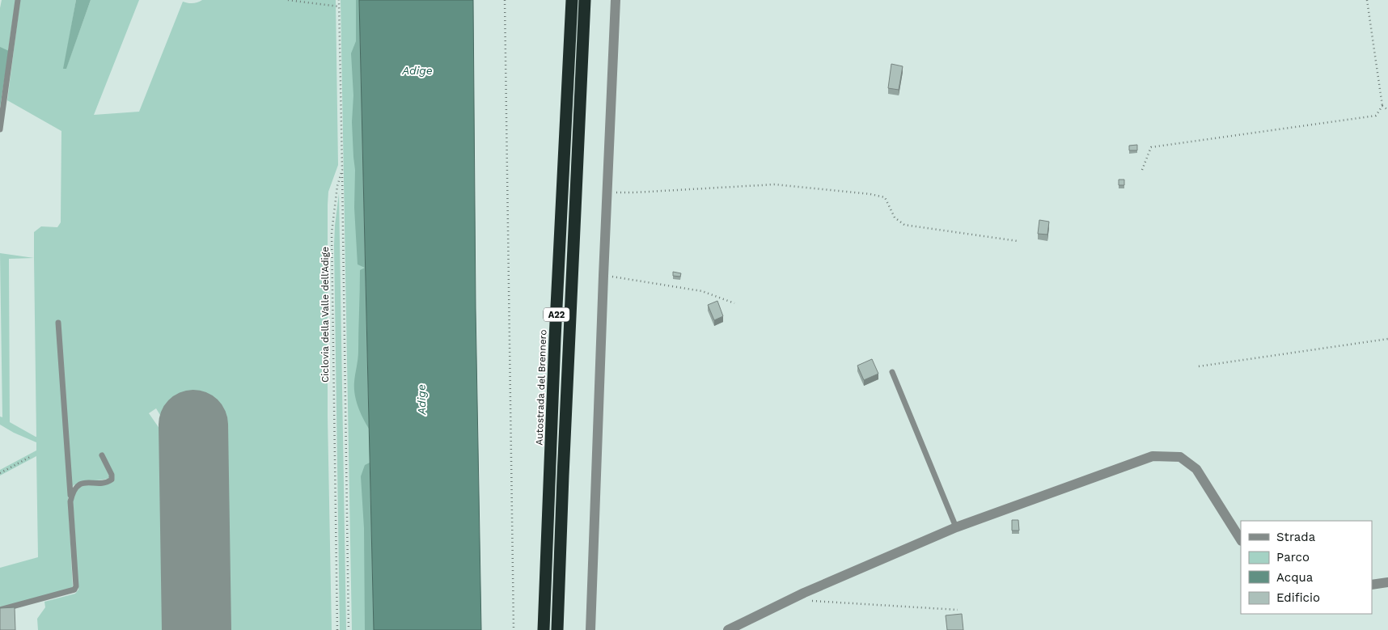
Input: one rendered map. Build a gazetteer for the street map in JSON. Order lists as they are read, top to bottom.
{
  "streets": {
    "highway": ["A22", "Autostrada del Brennero"],
    "path": ["Ciclovia della Valle dell'Adige"]
  },
  "water": ["Adige"],
  "legend": [
    "Strada",
    "Parco",
    "Acqua",
    "Edificio"
  ]
}
